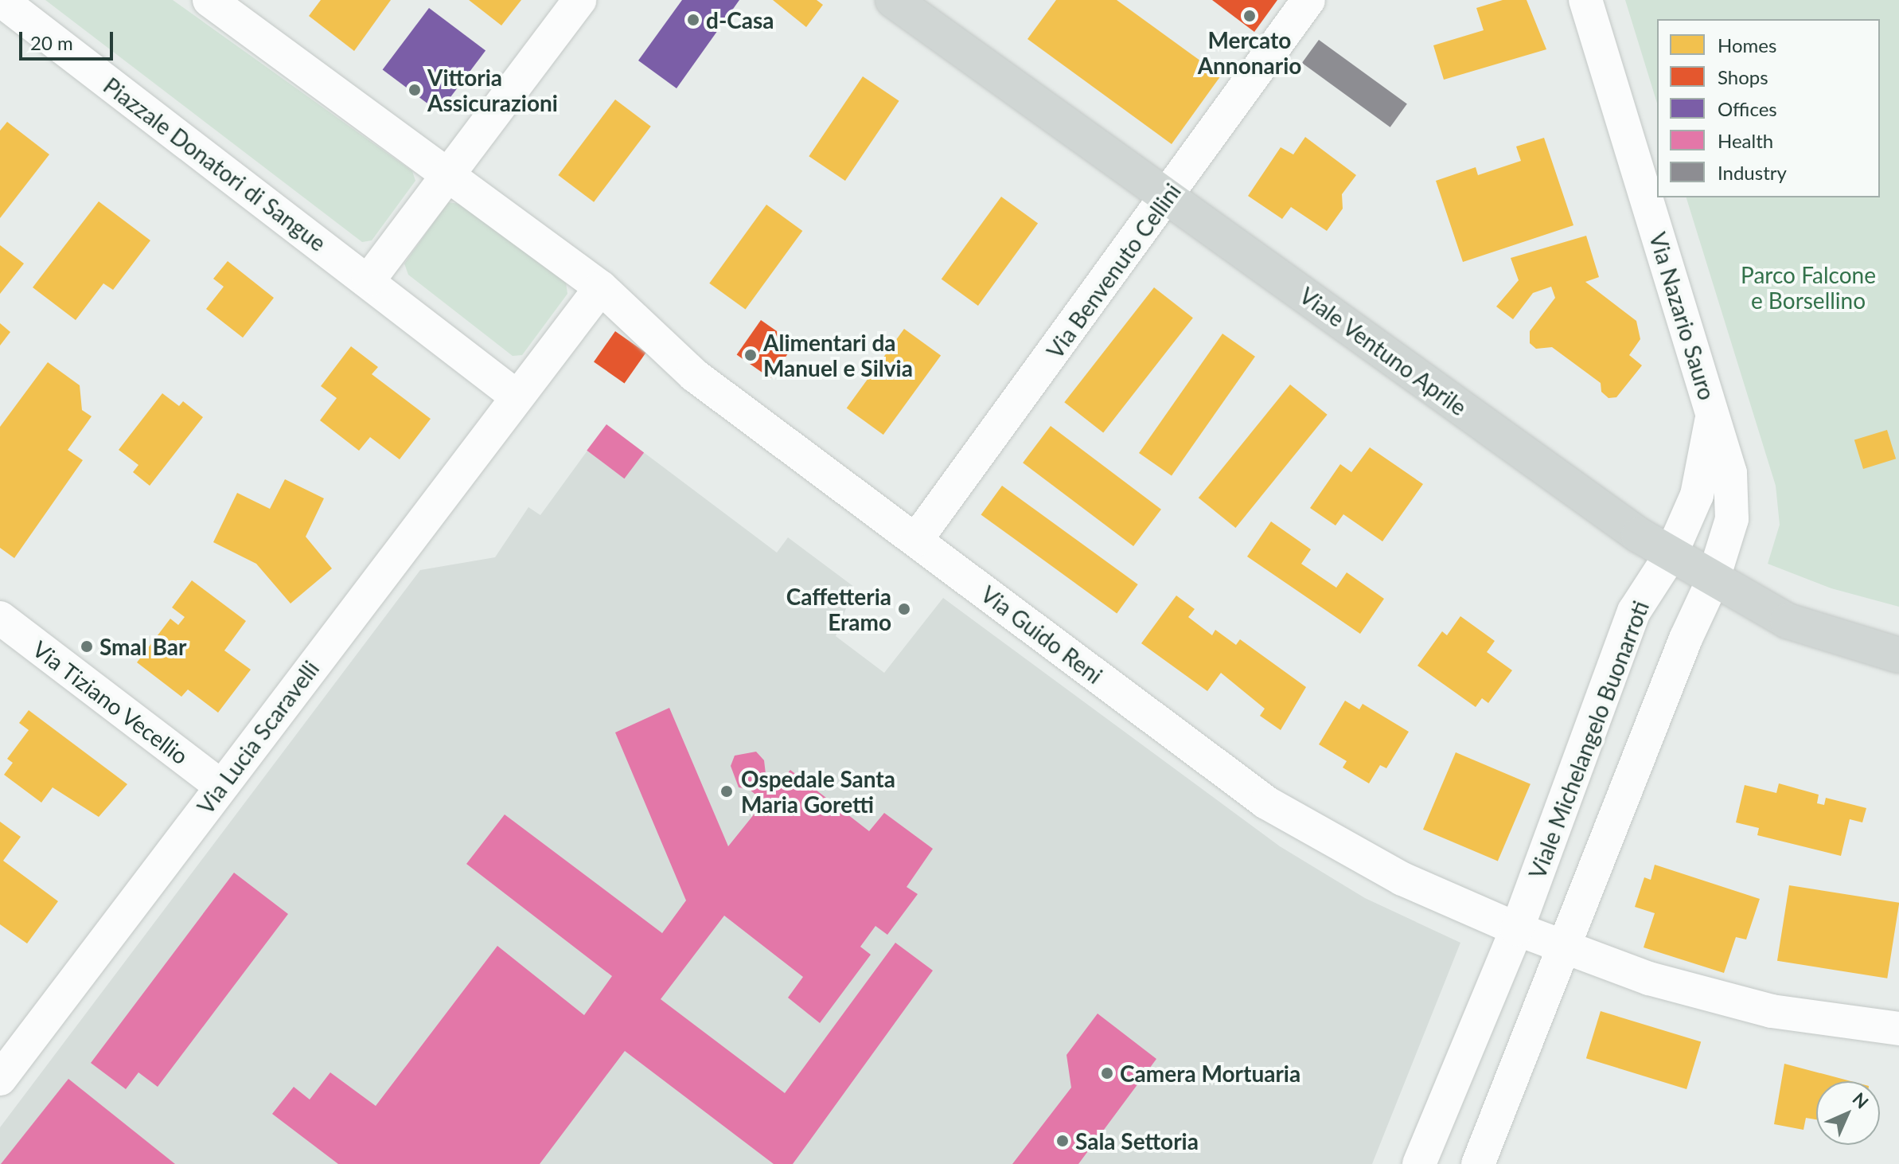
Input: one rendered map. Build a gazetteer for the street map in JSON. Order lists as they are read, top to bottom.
{
  "streets": {
    "main road": ["Viale Ventuno Aprile"],
    "street": [
      "Piazzale Donatori di Sangue",
      "Via Benvenuto Cellini",
      "Via Nazario Sauro",
      "Via Guido Reni",
      "Via Tiziano Vecellio",
      "Via Lucia Scaravelli",
      "Viale Michelangelo Buonarroti"
    ]
  },
  "crossings": [
    ["Piazzale Donatori di Sangue", "Via Lucia Scaravelli"],
    ["Via Benvenuto Cellini", "Viale Ventuno Aprile"],
    ["Via Benvenuto Cellini", "Via Guido Reni"],
    ["Via Nazario Sauro", "Viale Ventuno Aprile"],
    ["Via Nazario Sauro", "Viale Michelangelo Buonarroti"],
    ["Viale Ventuno Aprile", "Viale Michelangelo Buonarroti"],
    ["Via Guido Reni", "Viale Michelangelo Buonarroti"],
    ["Via Tiziano Vecellio", "Via Lucia Scaravelli"]
  ],
  "parks": ["Parco Falcone e Borsellino"],
  "places": [
    "Mercato Annonario",
    "d-Casa",
    "Vittoria Assicurazioni",
    "Alimentari da Manuel e Silvia",
    "Caffetteria Eramo",
    "Smal Bar",
    "Ospedale Santa Maria Goretti",
    "Camera Mortuaria",
    "Sala Settoria"
  ],
  "legend": [
    "Homes",
    "Shops",
    "Offices",
    "Health",
    "Industry"
  ],
  "scale_bar": "20 m",
  "north": "top right"
}
